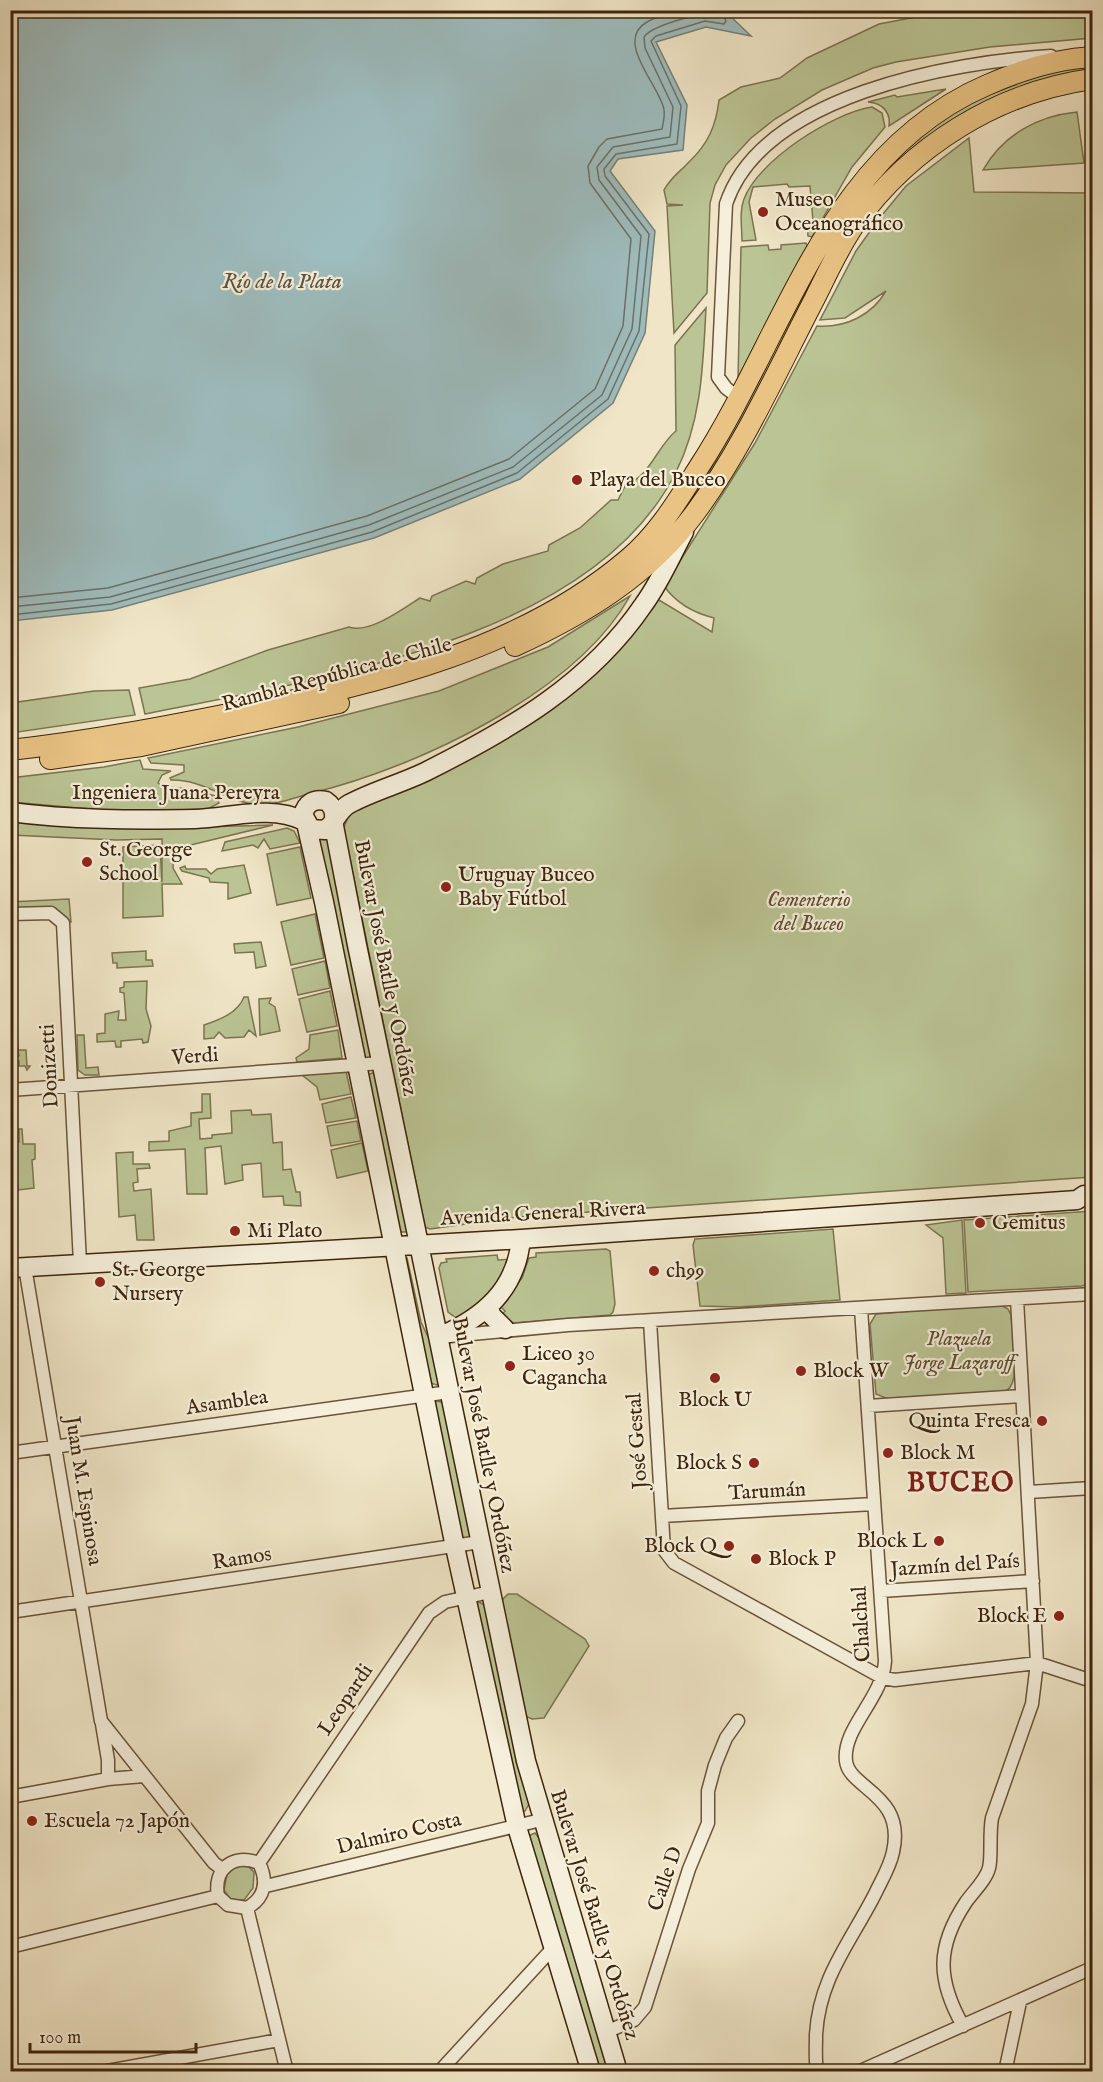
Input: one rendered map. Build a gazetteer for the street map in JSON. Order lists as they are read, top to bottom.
{
  "streets": {
    "main road": [
      "Rambla República de Chile",
      "Ingeniera Juana Pereyra",
      "Bulevar José Batlle y Ordóñez",
      "Avenida General Rivera"
    ],
    "street": [
      "Verdi",
      "Donizetti",
      "Asamblea",
      "José Gestal",
      "Juan M. Espinosa",
      "Tarumán",
      "Ramos",
      "Jazmín del País",
      "Chalchal",
      "Leopardi",
      "Dalmiro Costa",
      "Calle D"
    ]
  },
  "crossings": [
    ["Rambla República de Chile", "Ingeniera Juana Pereyra"],
    ["Ingeniera Juana Pereyra", "Bulevar José Batlle y Ordóñez"],
    ["Bulevar José Batlle y Ordóñez", "Verdi"],
    ["Bulevar José Batlle y Ordóñez", "Avenida General Rivera"],
    ["Bulevar José Batlle y Ordóñez", "Asamblea"],
    ["Bulevar José Batlle y Ordóñez", "Ramos"],
    ["Bulevar José Batlle y Ordóñez", "Leopardi"],
    ["Bulevar José Batlle y Ordóñez", "Dalmiro Costa"],
    ["Bulevar José Batlle y Ordóñez", "Calle D"],
    ["Verdi", "Donizetti"],
    ["Donizetti", "Avenida General Rivera"],
    ["Avenida General Rivera", "Juan M. Espinosa"],
    ["Asamblea", "Juan M. Espinosa"],
    ["José Gestal", "Tarumán"],
    ["José Gestal", "Chalchal"],
    ["Juan M. Espinosa", "Ramos"],
    ["Juan M. Espinosa", "Leopardi"],
    ["Juan M. Espinosa", "Dalmiro Costa"],
    ["Tarumán", "Chalchal"],
    ["Jazmín del País", "Chalchal"],
    ["Leopardi", "Dalmiro Costa"]
  ],
  "districts": ["BUCEO"],
  "water": ["Río de la Plata"],
  "parks": ["Cementerio del Buceo", "Plazuela Jorge Lazaroff"],
  "places": [
    "Museo Oceanográfico",
    "Playa del Buceo",
    "St. George School",
    "Uruguay Buceo Baby Fútbol",
    "Gemitus",
    "Mi Plato",
    "ch99",
    "St. George Nursery",
    "Liceo 30 Cagancha",
    "Block W",
    "Block U",
    "Quinta Fresca",
    "Block M",
    "Block S",
    "Block L",
    "Block Q",
    "Block P",
    "Block E",
    "Escuela 72 Japón"
  ],
  "scale_bar": "100 m"
}
